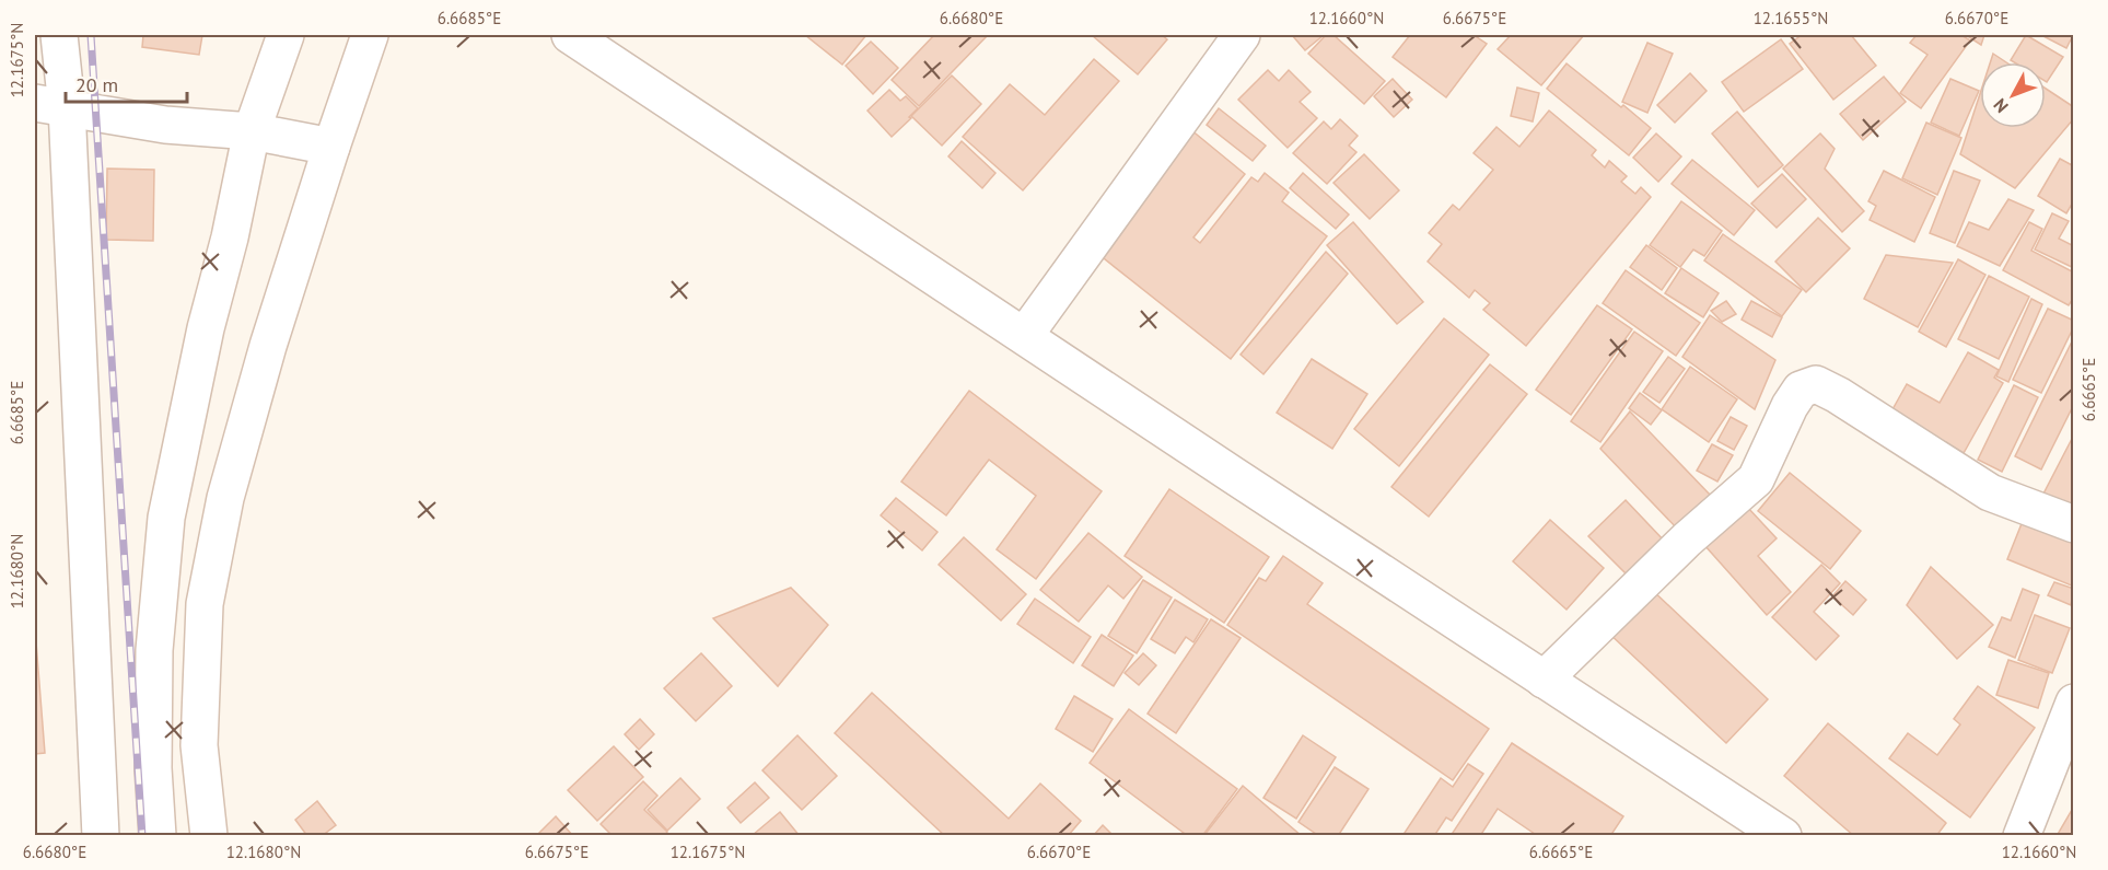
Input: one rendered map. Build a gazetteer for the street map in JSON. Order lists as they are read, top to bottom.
{
  "scale_bar": "20 m",
  "north": "bottom left",
  "coordinates": [
    "6.6685°E",
    "6.6680°E",
    "12.1660°N",
    "6.6675°E",
    "12.1655°N",
    "6.6670°E",
    "12.1675°N",
    "6.6665°E",
    "12.1680°N"
  ]
}
